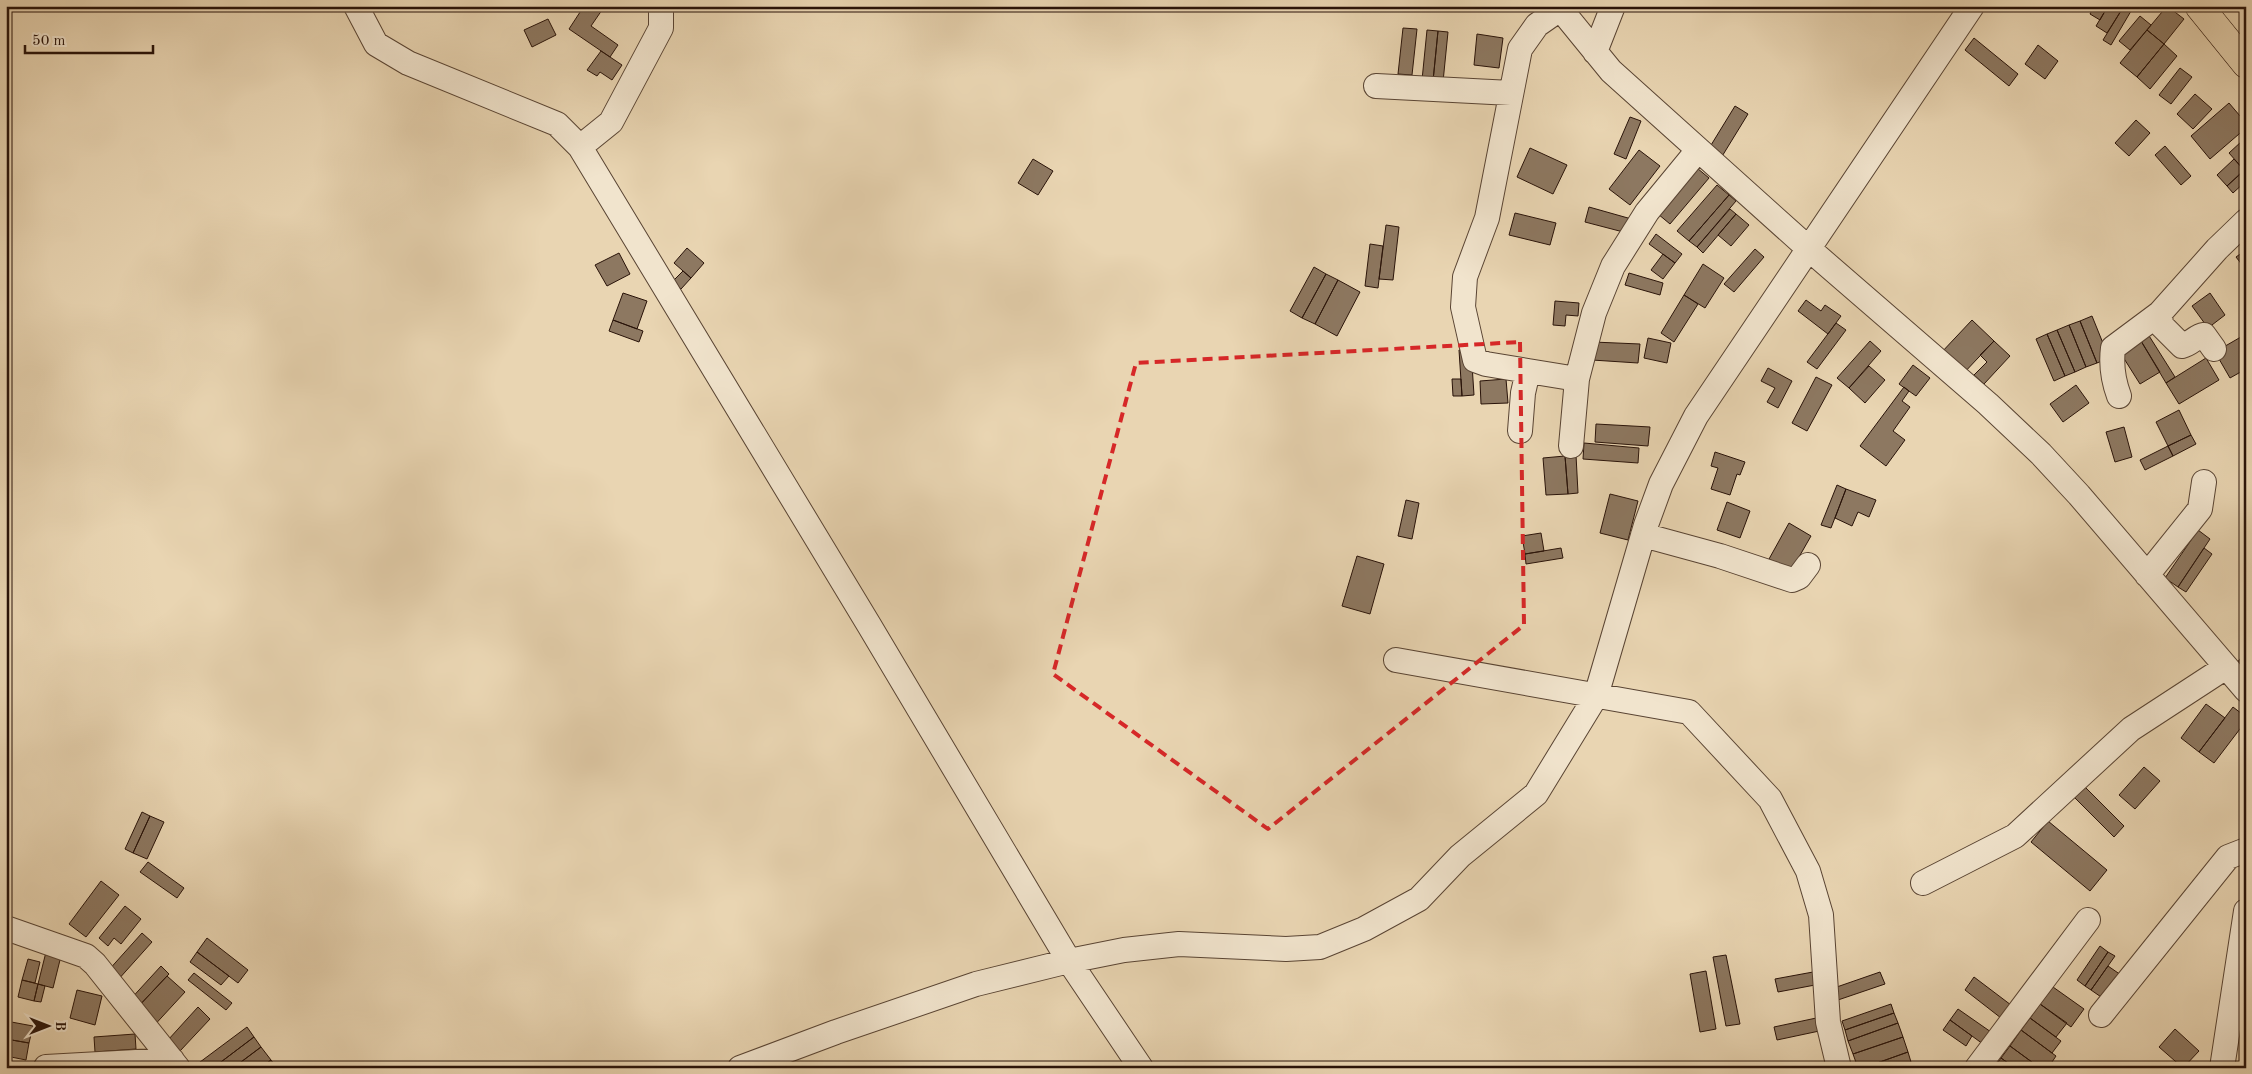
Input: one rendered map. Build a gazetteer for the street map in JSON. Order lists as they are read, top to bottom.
{
  "scale_bar": "50 m",
  "north": "right"
}
